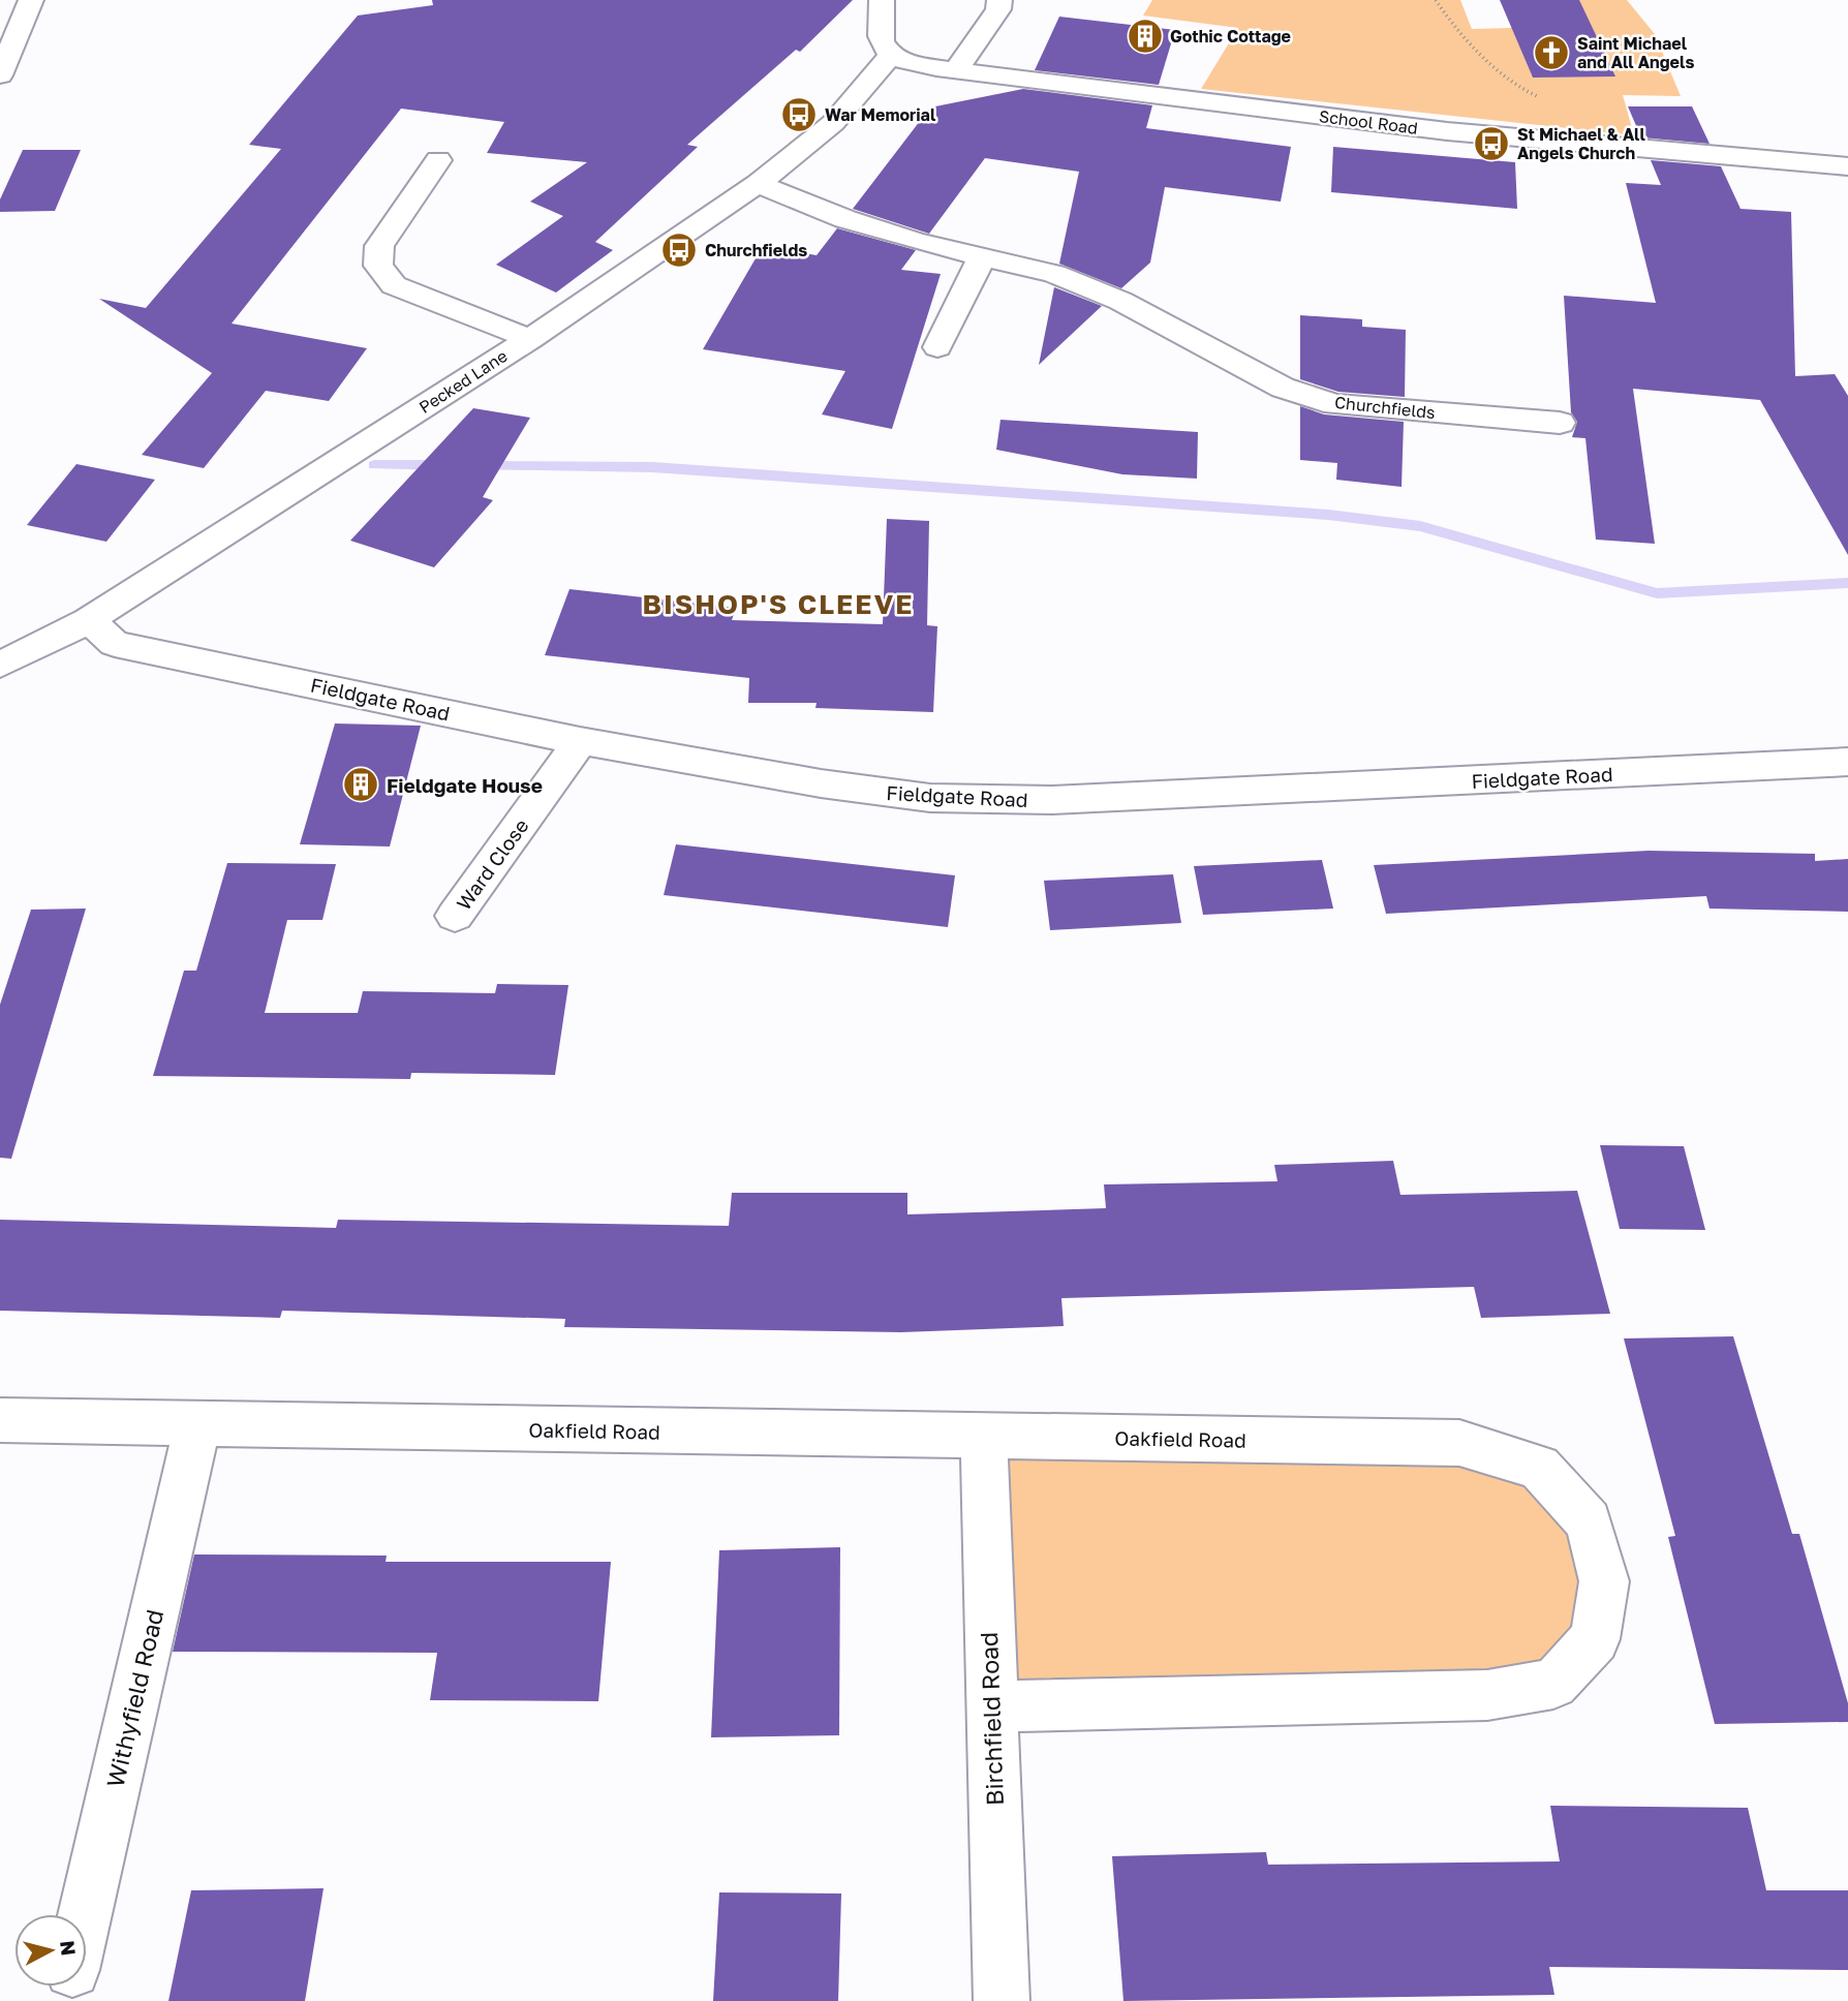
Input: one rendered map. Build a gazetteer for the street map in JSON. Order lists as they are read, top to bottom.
{
  "streets": {
    "street": [
      "School Road",
      "Pecked Lane",
      "Churchfields",
      "Fieldgate Road",
      "Ward Close",
      "Oakfield Road",
      "Withyfield Road",
      "Birchfield Road"
    ]
  },
  "crossings": [
    ["School Road", "Pecked Lane"],
    ["Pecked Lane", "Churchfields"],
    ["Pecked Lane", "Fieldgate Road"],
    ["Fieldgate Road", "Ward Close"],
    ["Oakfield Road", "Withyfield Road"],
    ["Oakfield Road", "Birchfield Road"]
  ],
  "districts": ["BISHOP'S CLEEVE"],
  "places": {
    "building": ["Gothic Cottage", "Fieldgate House"],
    "church": ["Saint Michael and All Angels"],
    "bus stop": ["War Memorial", "St Michael & All Angels Church", "Churchfields"]
  },
  "north": "right"
}
